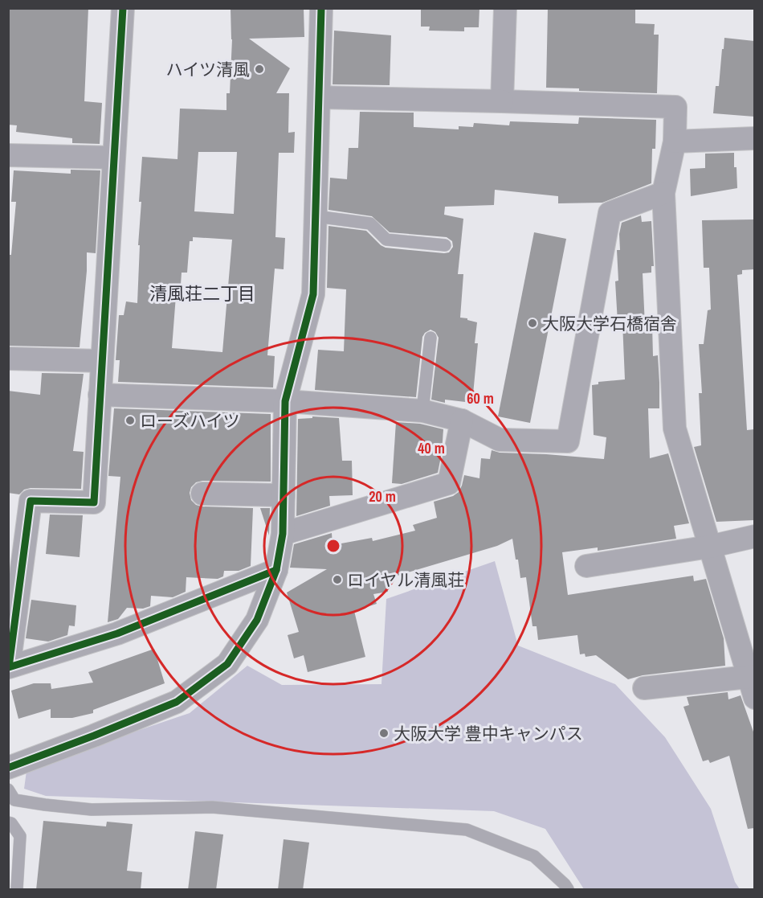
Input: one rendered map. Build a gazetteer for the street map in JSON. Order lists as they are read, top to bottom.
{
  "districts": ["清風荘二丁目"],
  "places": [
    "ハイツ清風",
    "大阪大学石橋宿舎",
    "ローズハイツ",
    "ロイヤル清風荘",
    "大阪大学 豊中キャンパス"
  ],
  "rings": ["60 m", "40 m", "20 m"]
}
